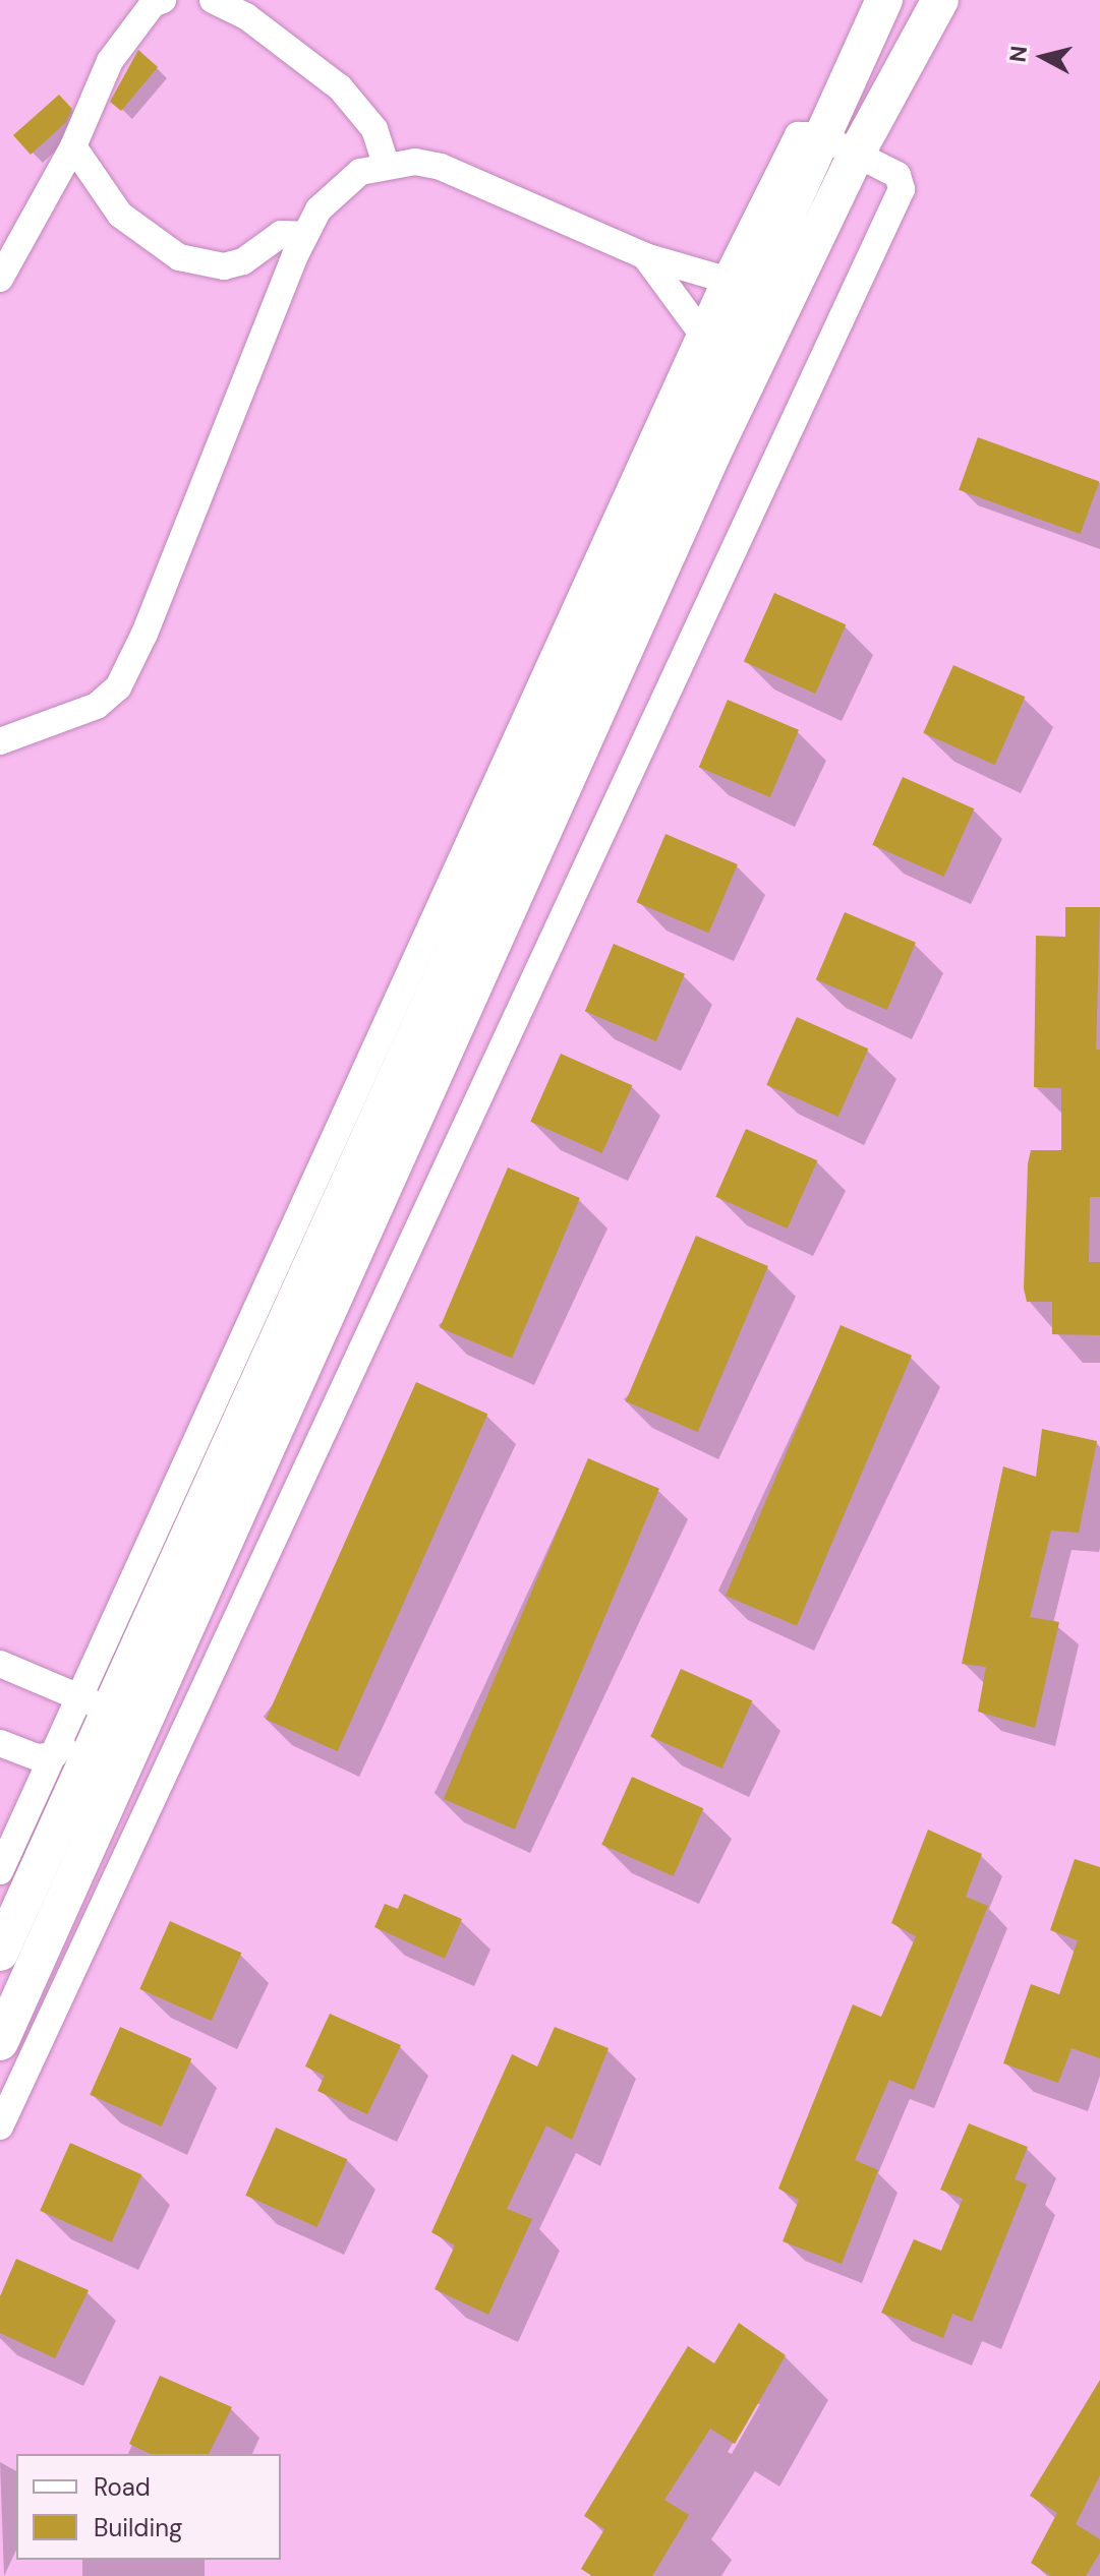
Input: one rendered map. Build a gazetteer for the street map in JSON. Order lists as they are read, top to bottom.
{
  "legend": ["Road", "Building"],
  "north": "left"
}
